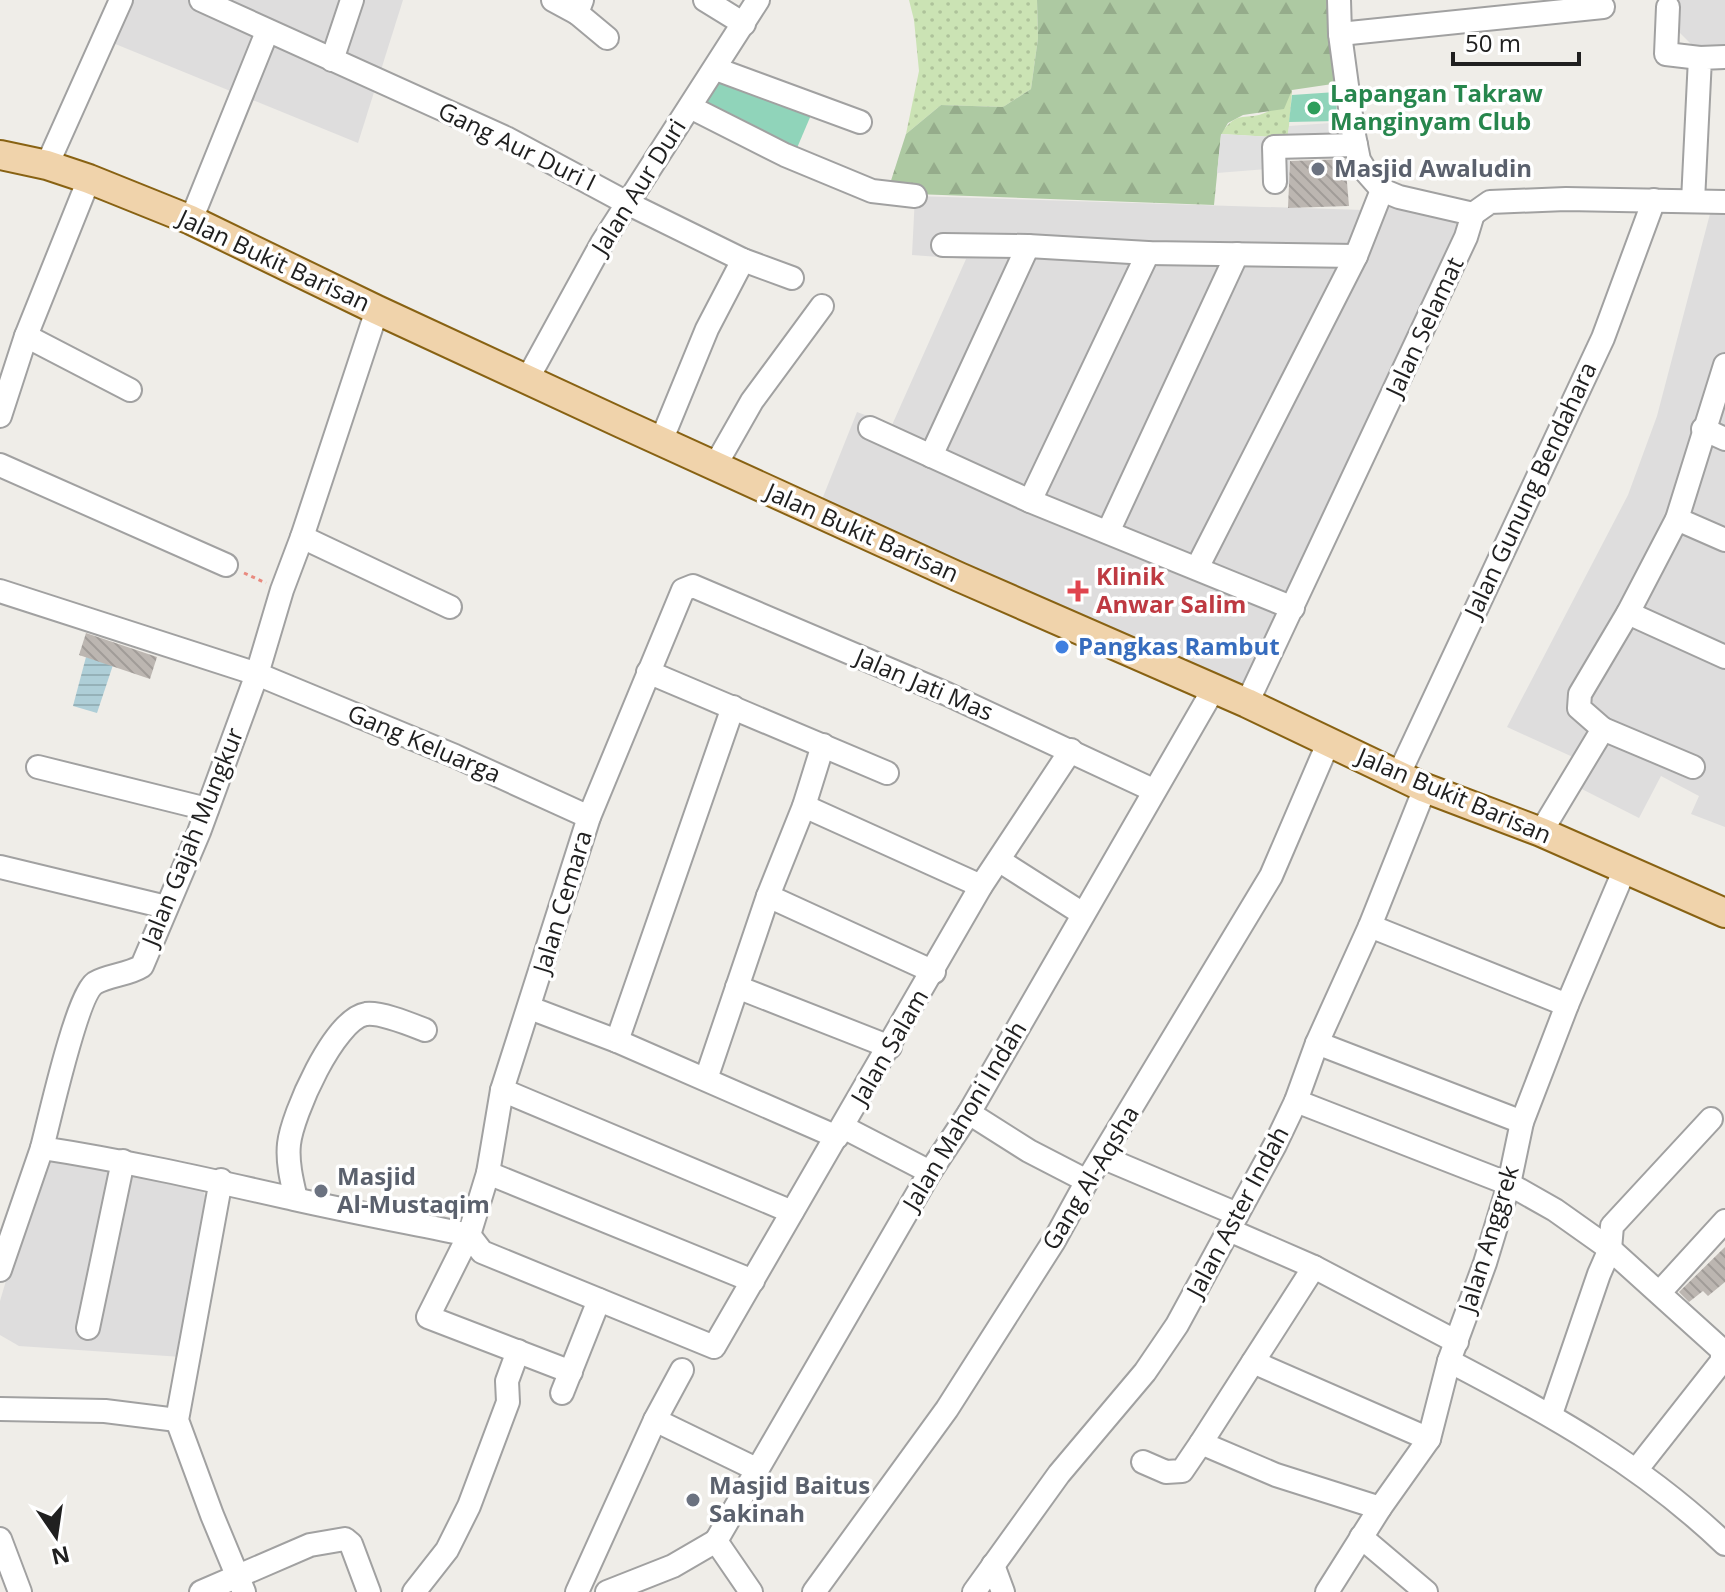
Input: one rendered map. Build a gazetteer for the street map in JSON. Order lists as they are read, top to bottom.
{
  "streets": {
    "main road": ["Jalan Bukit Barisan"],
    "street": [
      "Gang Aur Duri I",
      "Jalan Aur Duri",
      "Jalan Selamat",
      "Jalan Gunung Bendahara",
      "Jalan Jati Mas",
      "Gang Keluarga",
      "Jalan Gajah Mungkur",
      "Jalan Cemara",
      "Jalan Salam",
      "Jalan Mahoni Indah",
      "Gang Al-Aqsha",
      "Jalan Aster Indah",
      "Jalan Anggrek"
    ]
  },
  "crossings": [
    ["Gang Aur Duri I", "Jalan Aur Duri"],
    ["Jalan Aur Duri", "Jalan Bukit Barisan"],
    ["Jalan Bukit Barisan", "Jalan Selamat"],
    ["Jalan Bukit Barisan", "Jalan Gunung Bendahara"],
    ["Jalan Bukit Barisan", "Jalan Gajah Mungkur"],
    ["Jalan Bukit Barisan", "Jalan Mahoni Indah"],
    ["Jalan Bukit Barisan", "Gang Al-Aqsha"],
    ["Jalan Bukit Barisan", "Jalan Aster Indah"],
    ["Jalan Bukit Barisan", "Jalan Anggrek"],
    ["Jalan Jati Mas", "Jalan Cemara"],
    ["Jalan Jati Mas", "Jalan Salam"],
    ["Jalan Jati Mas", "Jalan Mahoni Indah"],
    ["Gang Keluarga", "Jalan Gajah Mungkur"],
    ["Gang Keluarga", "Jalan Cemara"]
  ],
  "places": {
    "other": [
      "Lapangan Takraw Manginyam Club",
      "Masjid Awaludin",
      "Pangkas Rambut",
      "Masjid Al-Mustaqim",
      "Masjid Baitus Sakinah"
    ],
    "health": ["Klinik Anwar Salim"]
  },
  "scale_bar": "50 m",
  "north": "bottom"
}
